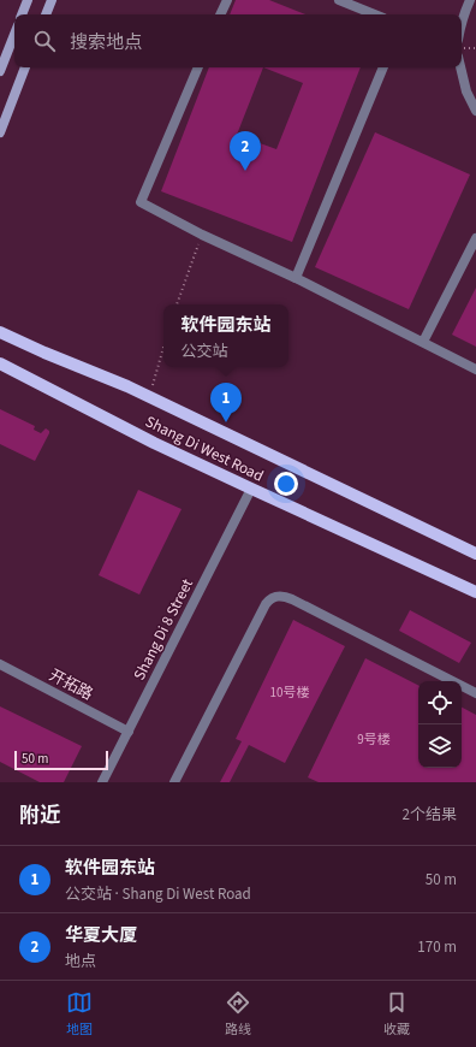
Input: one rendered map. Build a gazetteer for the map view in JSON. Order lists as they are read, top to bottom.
{
  "streets": {
    "main road": ["Shang Di West Road"],
    "street": ["Shang Di 8 Street", "开拓路"]
  },
  "crossings": [
    ["Shang Di West Road", "Shang Di 8 Street"],
    ["Shang Di 8 Street", "开拓路"]
  ],
  "house_numbers": ["10号楼", "9号楼"],
  "scale_bar": "50 m",
  "page": {
    "search": "搜索地点",
    "pins": ["2", "1"],
    "popup": ["软件园东站", "公交站"],
    "scale": "50 m",
    "heading": ["附近", "2个结果"],
    "list": [
      {
        "mark": "1",
        "name": "软件园东站",
        "note": "公交站 · Shang Di West Road",
        "value": "50 m"
      },
      {
        "mark": "2",
        "name": "华夏大厦",
        "note": "地点",
        "value": "170 m"
      }
    ],
    "nav": ["地图", "路线", "收藏"]
  }
}
